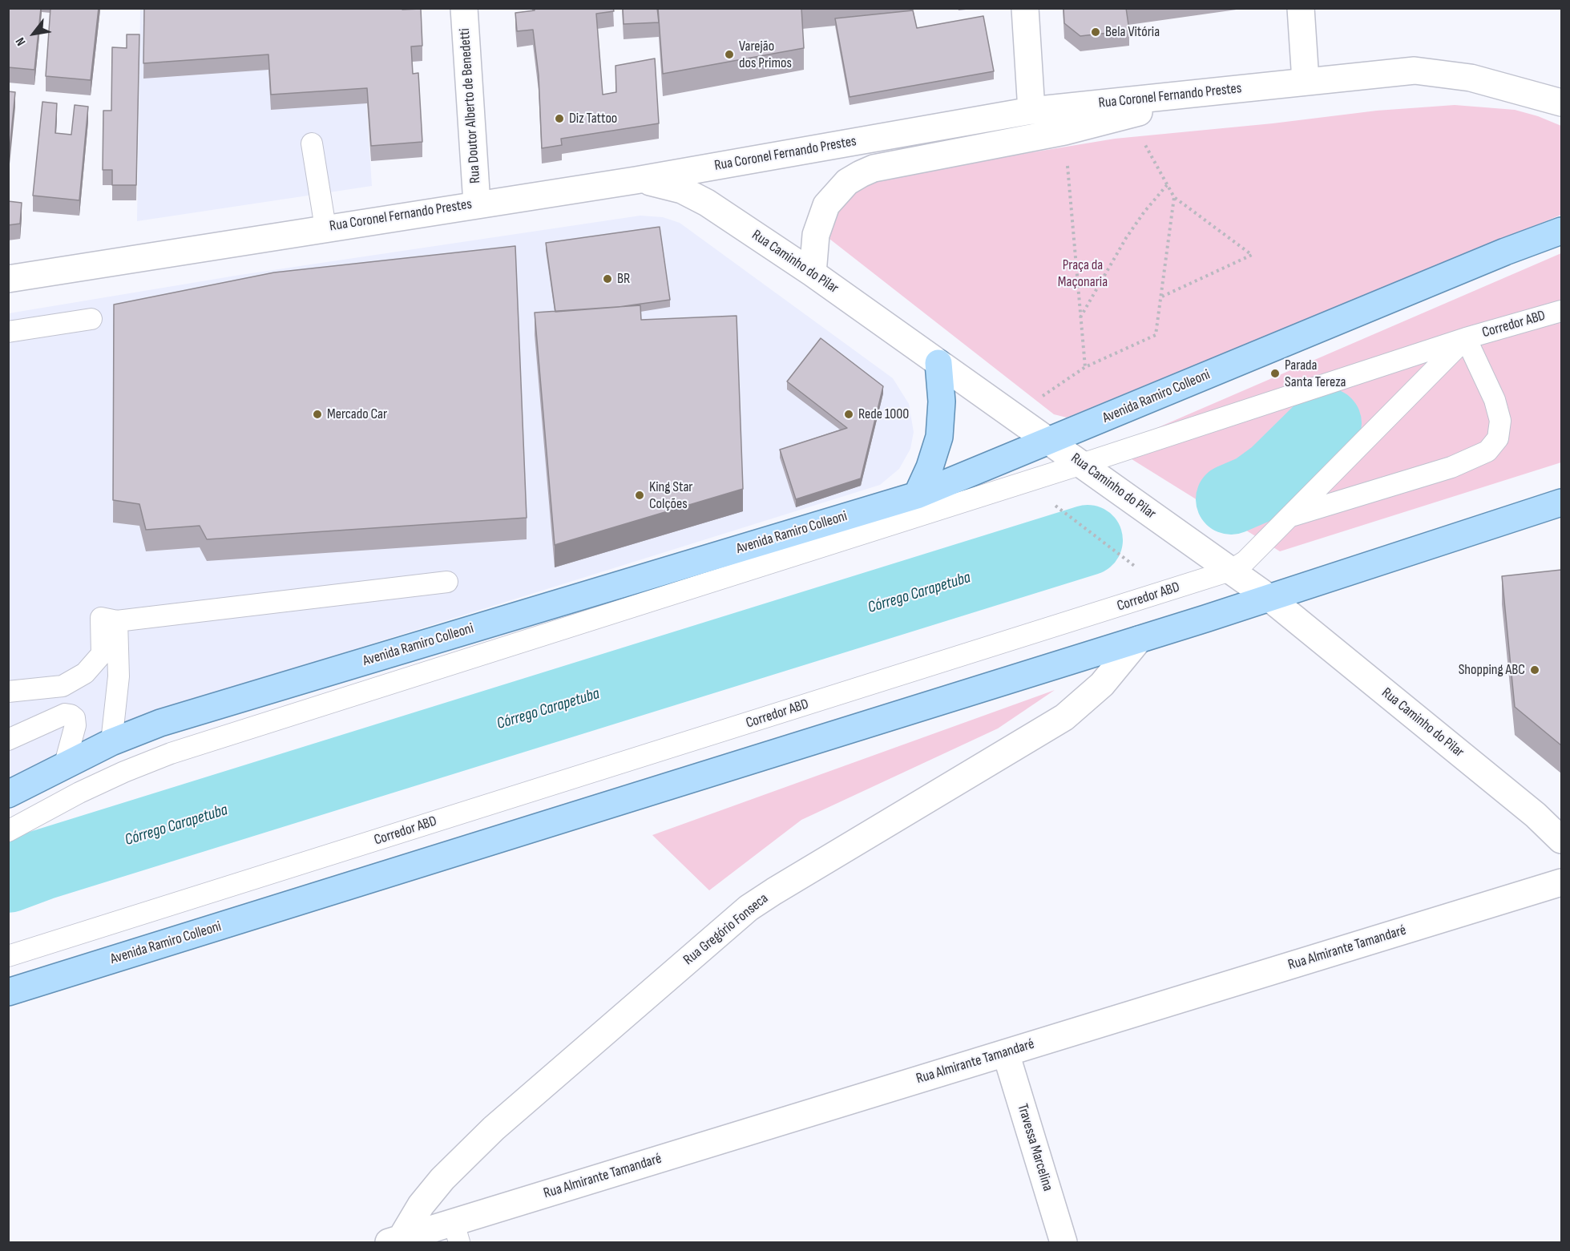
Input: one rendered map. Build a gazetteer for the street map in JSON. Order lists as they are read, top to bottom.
{
  "streets": {
    "main road": [
      "Rua Coronel Fernando Prestes",
      "Rua Doutor Alberto de Benedetti",
      "Rua Caminho do Pilar",
      "Avenida Ramiro Colleoni",
      "Rua Gregório Fonseca",
      "Rua Almirante Tamandaré",
      "Travessa Marcelina"
    ],
    "lane": ["Corredor ABD"]
  },
  "crossings": [
    ["Rua Coronel Fernando Prestes", "Rua Doutor Alberto de Benedetti"],
    ["Rua Coronel Fernando Prestes", "Rua Caminho do Pilar"],
    ["Rua Caminho do Pilar", "Corredor ABD"],
    ["Rua Caminho do Pilar", "Avenida Ramiro Colleoni"],
    ["Avenida Ramiro Colleoni", "Rua Gregório Fonseca"],
    ["Rua Gregório Fonseca", "Rua Almirante Tamandaré"],
    ["Rua Almirante Tamandaré", "Travessa Marcelina"]
  ],
  "water": ["Córrego Carapetuba"],
  "parks": ["Praça da Maçonaria"],
  "places": [
    "Bela Vitória",
    "Varejão dos Primos",
    "Diz Tattoo",
    "BR",
    "Parada Santa Tereza",
    "Mercado Car",
    "Rede 1000",
    "King Star Colções",
    "Shopping ABC"
  ],
  "north": "bottom left"
}
